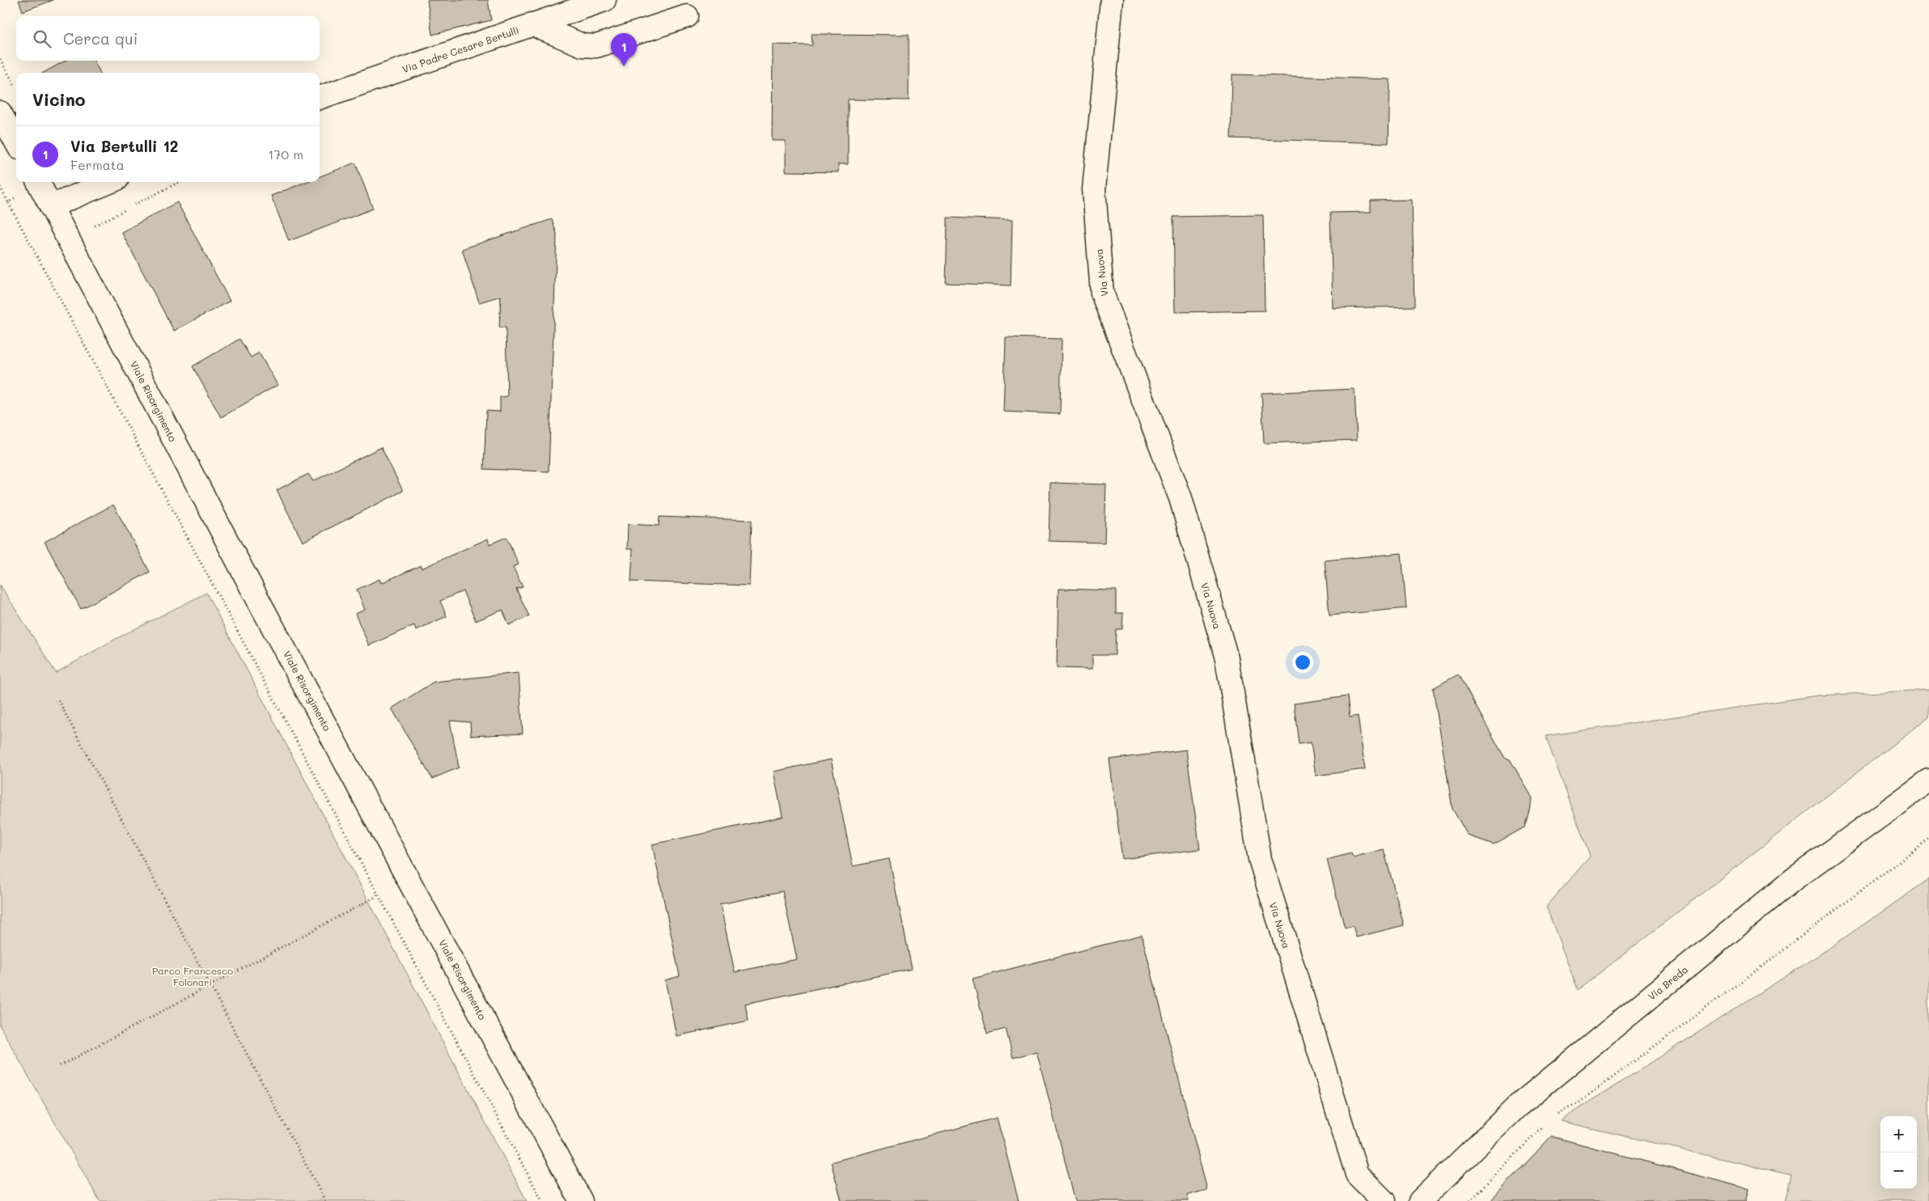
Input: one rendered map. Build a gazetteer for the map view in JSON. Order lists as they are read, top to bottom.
{
  "streets": {
    "street": [
      "Via Padre Cesare Bertulli",
      "Via Nuova",
      "Viale Risorgimento",
      "Via Breda"
    ]
  },
  "parks": ["Parco Francesco Folonari"],
  "page": {
    "search": "Cerca qui",
    "pins": "1",
    "heading": "Vicino",
    "list": [
      {
        "mark": "1",
        "name": "Via Bertulli 12",
        "note": "Fermata",
        "value": "170 m"
      }
    ],
    "map_buttons": ["+", "−"]
  }
}
